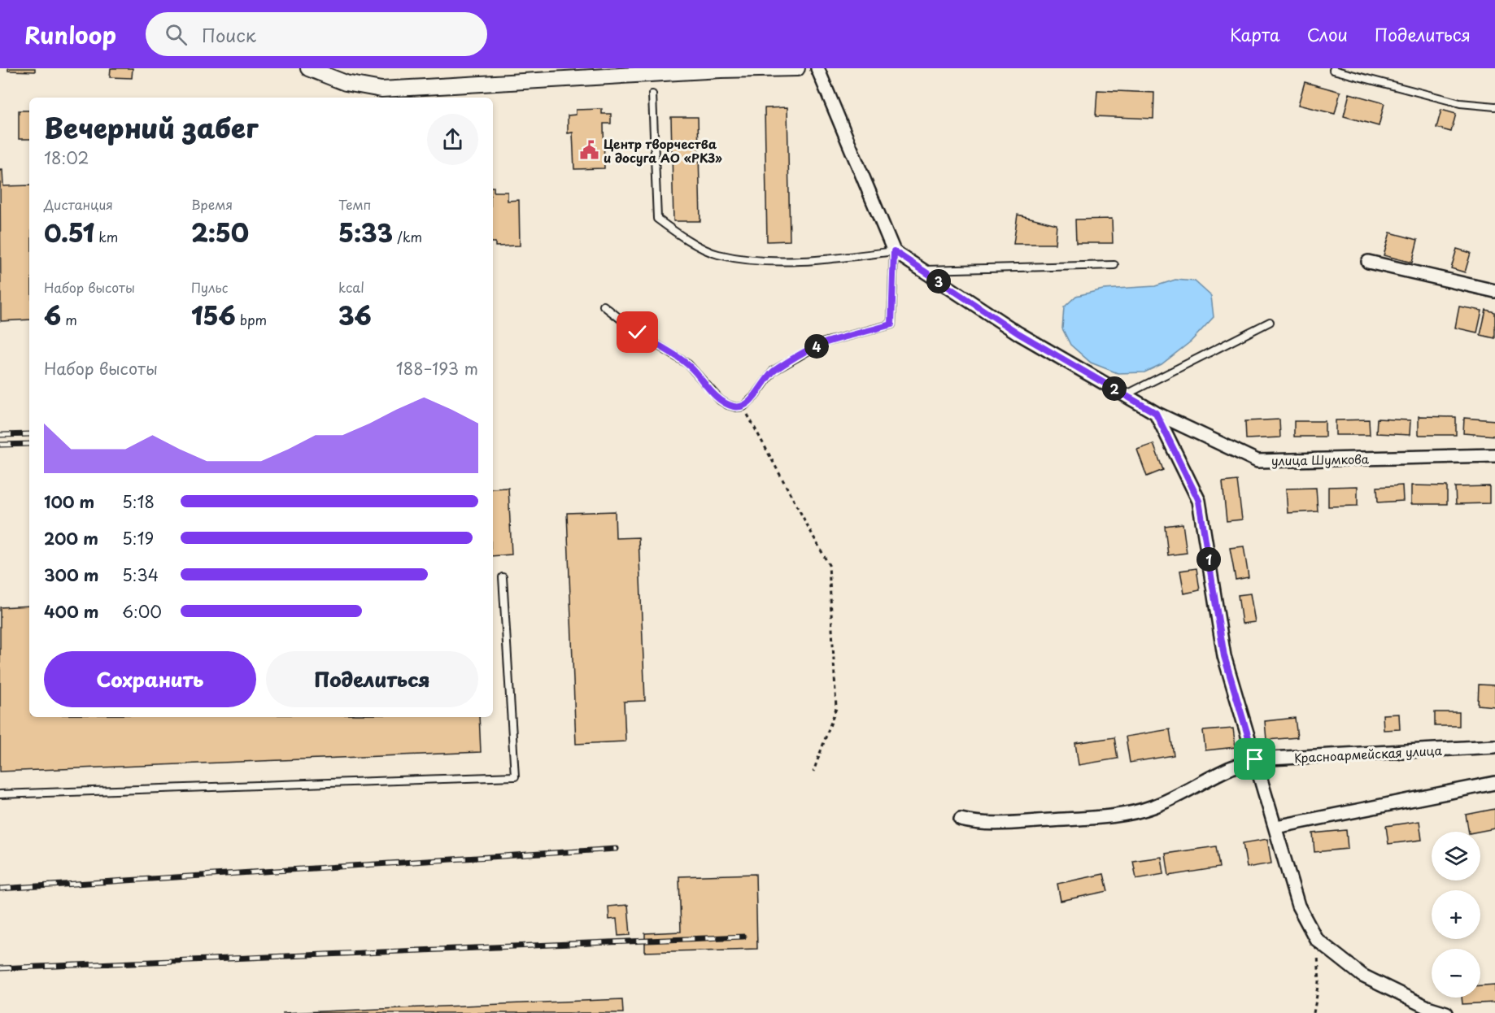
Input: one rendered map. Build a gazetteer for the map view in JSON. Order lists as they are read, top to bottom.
{
  "streets": {
    "street": ["улица Шумкова", "Красноармейская улица"]
  },
  "places": {
    "public building": ["Центр творчества и досуга АО «РКЗ»"]
  },
  "page": {
    "header": "Runloop",
    "search": "Поиск",
    "nav": ["Карта", "Слои", "Поделиться"],
    "heading": ["Вечерний забег", "18:02"],
    "stats": [
      ["Дистанция", "0.51 km"],
      ["Время", "2:50"],
      ["Темп", "5:33 /km"],
      ["Набор высоты", "6 m"],
      ["Пульс", "156 bpm"],
      ["kcal", "36"]
    ],
    "pins": [
      "3",
      "4",
      "2",
      "1"
    ],
    "chart": ["Набор высоты", "188–193 m"],
    "list": [
      {
        "name": "100 m",
        "note": "5:18"
      },
      {
        "name": "200 m",
        "note": "5:19"
      },
      {
        "name": "300 m",
        "note": "5:34"
      },
      {
        "name": "400 m",
        "note": "6:00"
      }
    ],
    "buttons": ["Сохранить", "Поделиться"],
    "map_buttons": ["+", "−"]
  }
}
